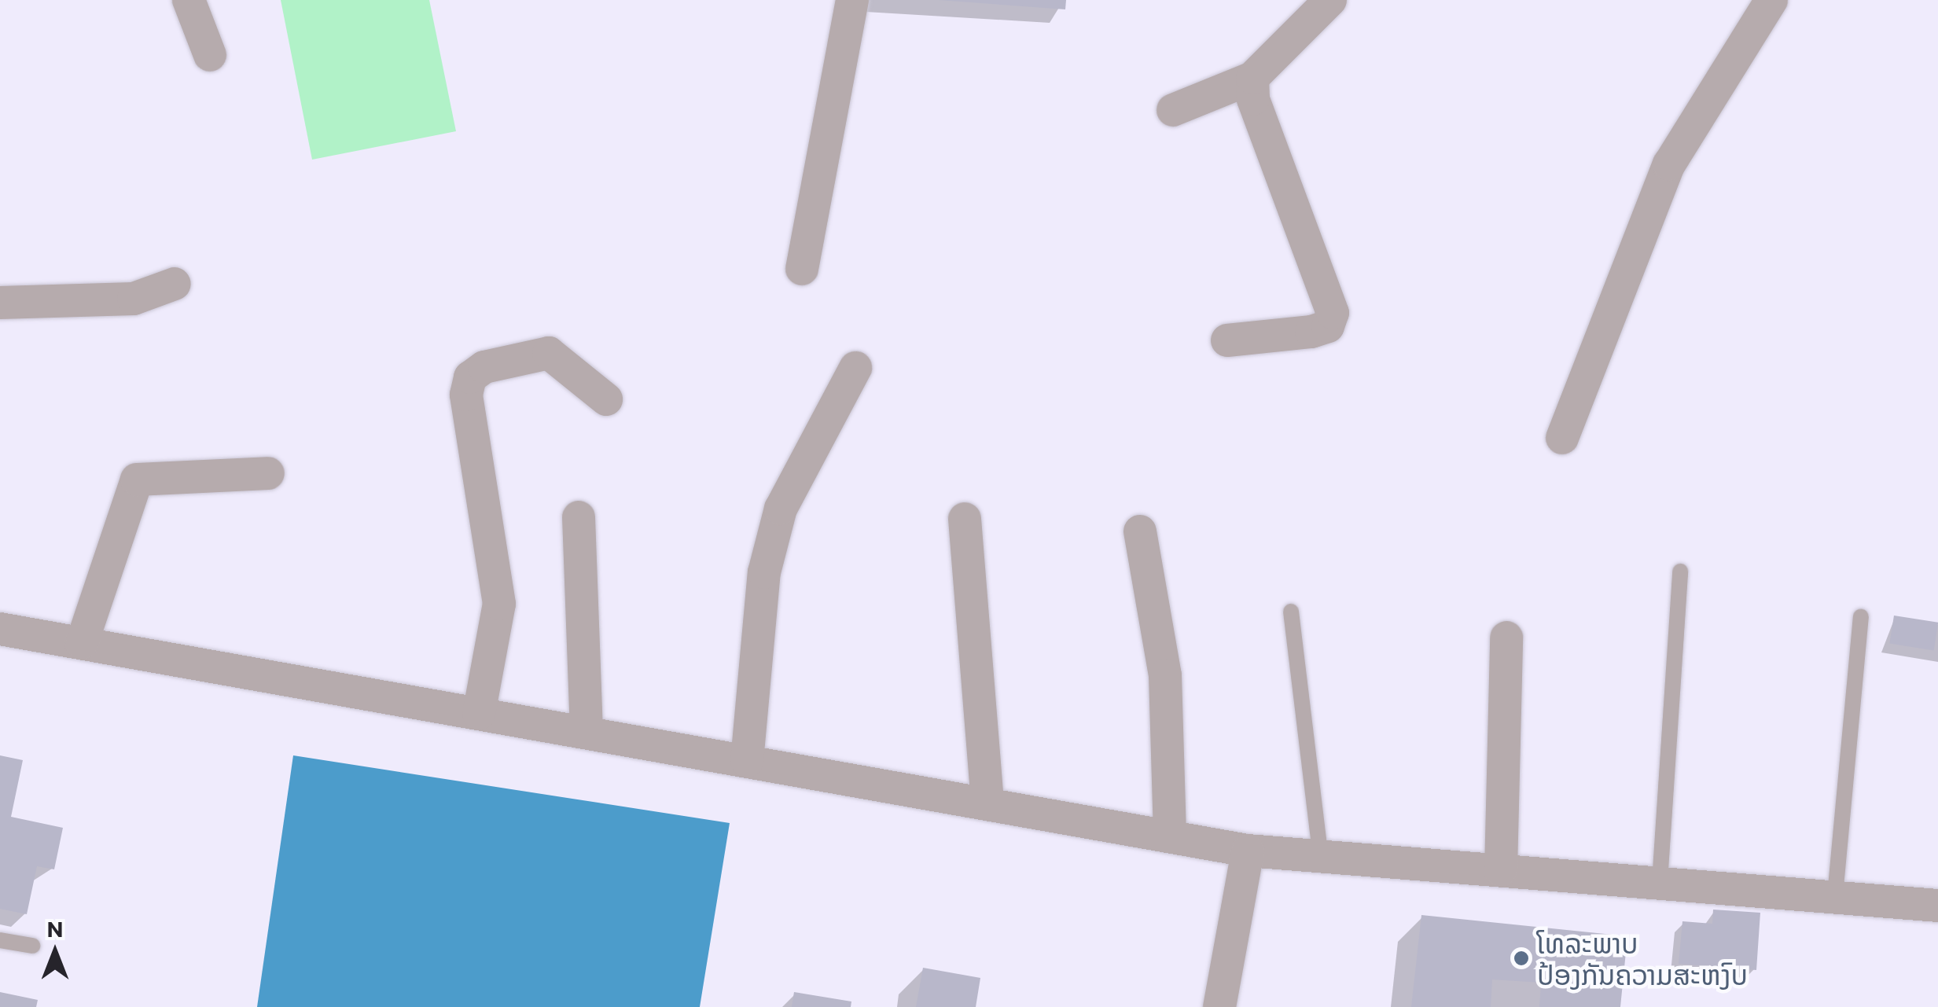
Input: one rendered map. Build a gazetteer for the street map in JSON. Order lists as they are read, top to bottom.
{
  "places": ["ໂທລະພາບ ປ້ອງກັນຄວາມສະຫງົບ"],
  "north": "top"
}
